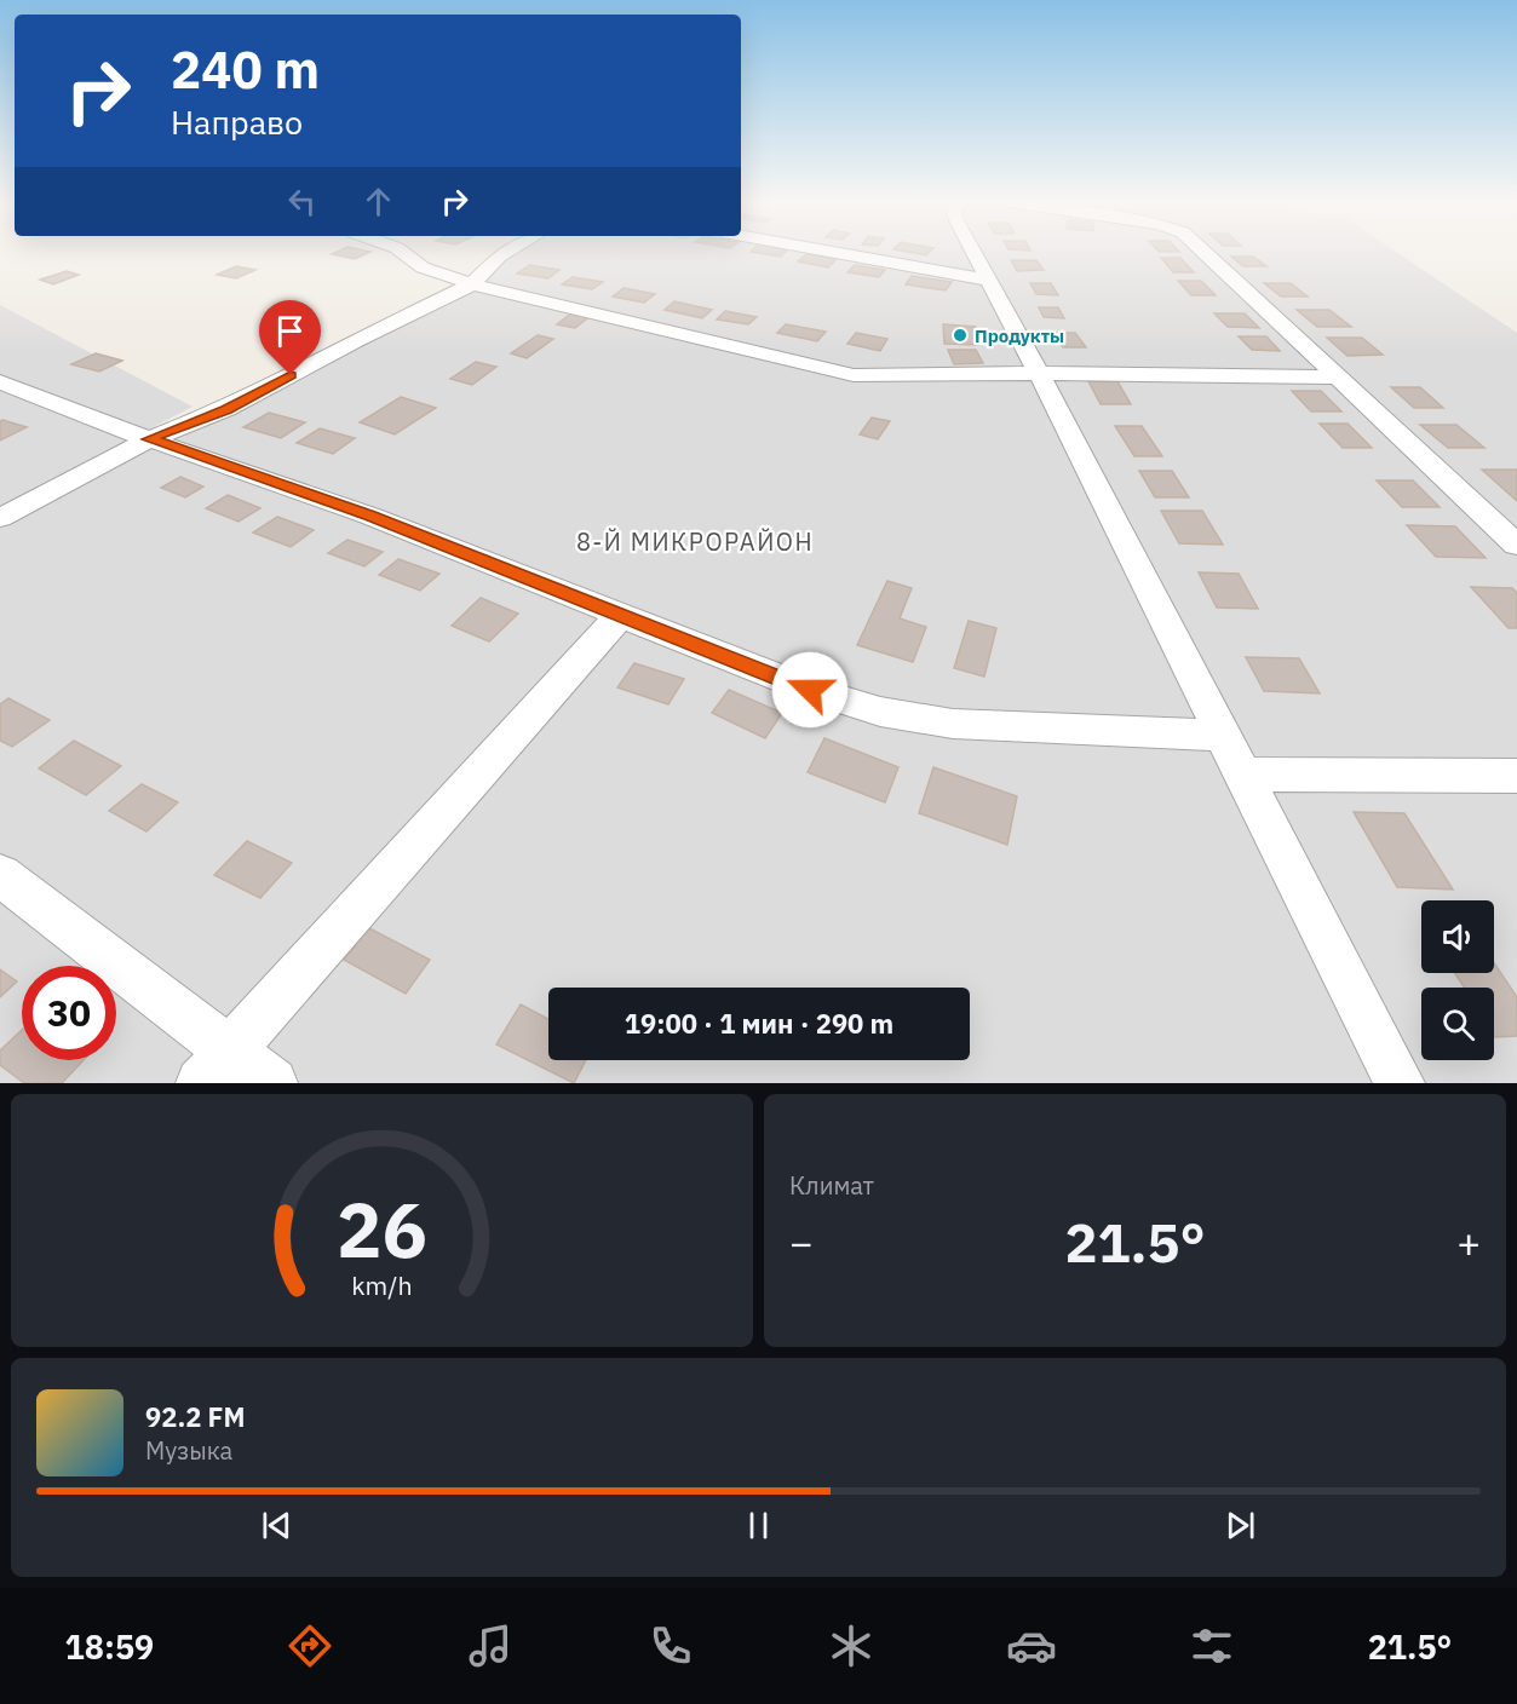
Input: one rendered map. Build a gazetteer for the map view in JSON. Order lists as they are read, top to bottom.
{
  "districts": ["8-Й МИКРОРАЙОН"],
  "places": ["Продукты"],
  "page": {
    "turn": ["240 m", "Направо"],
    "limit": "30",
    "trip": "19:00 · 1 мин · 290 m",
    "tile": "Климат",
    "heat": ["−", "21.5°", "+"],
    "song": ["92.2 FM", "Музыка"],
    "tabs": ["18:59", "21.5°"],
    "gauge": ["26", "km/h"]
  }
}
